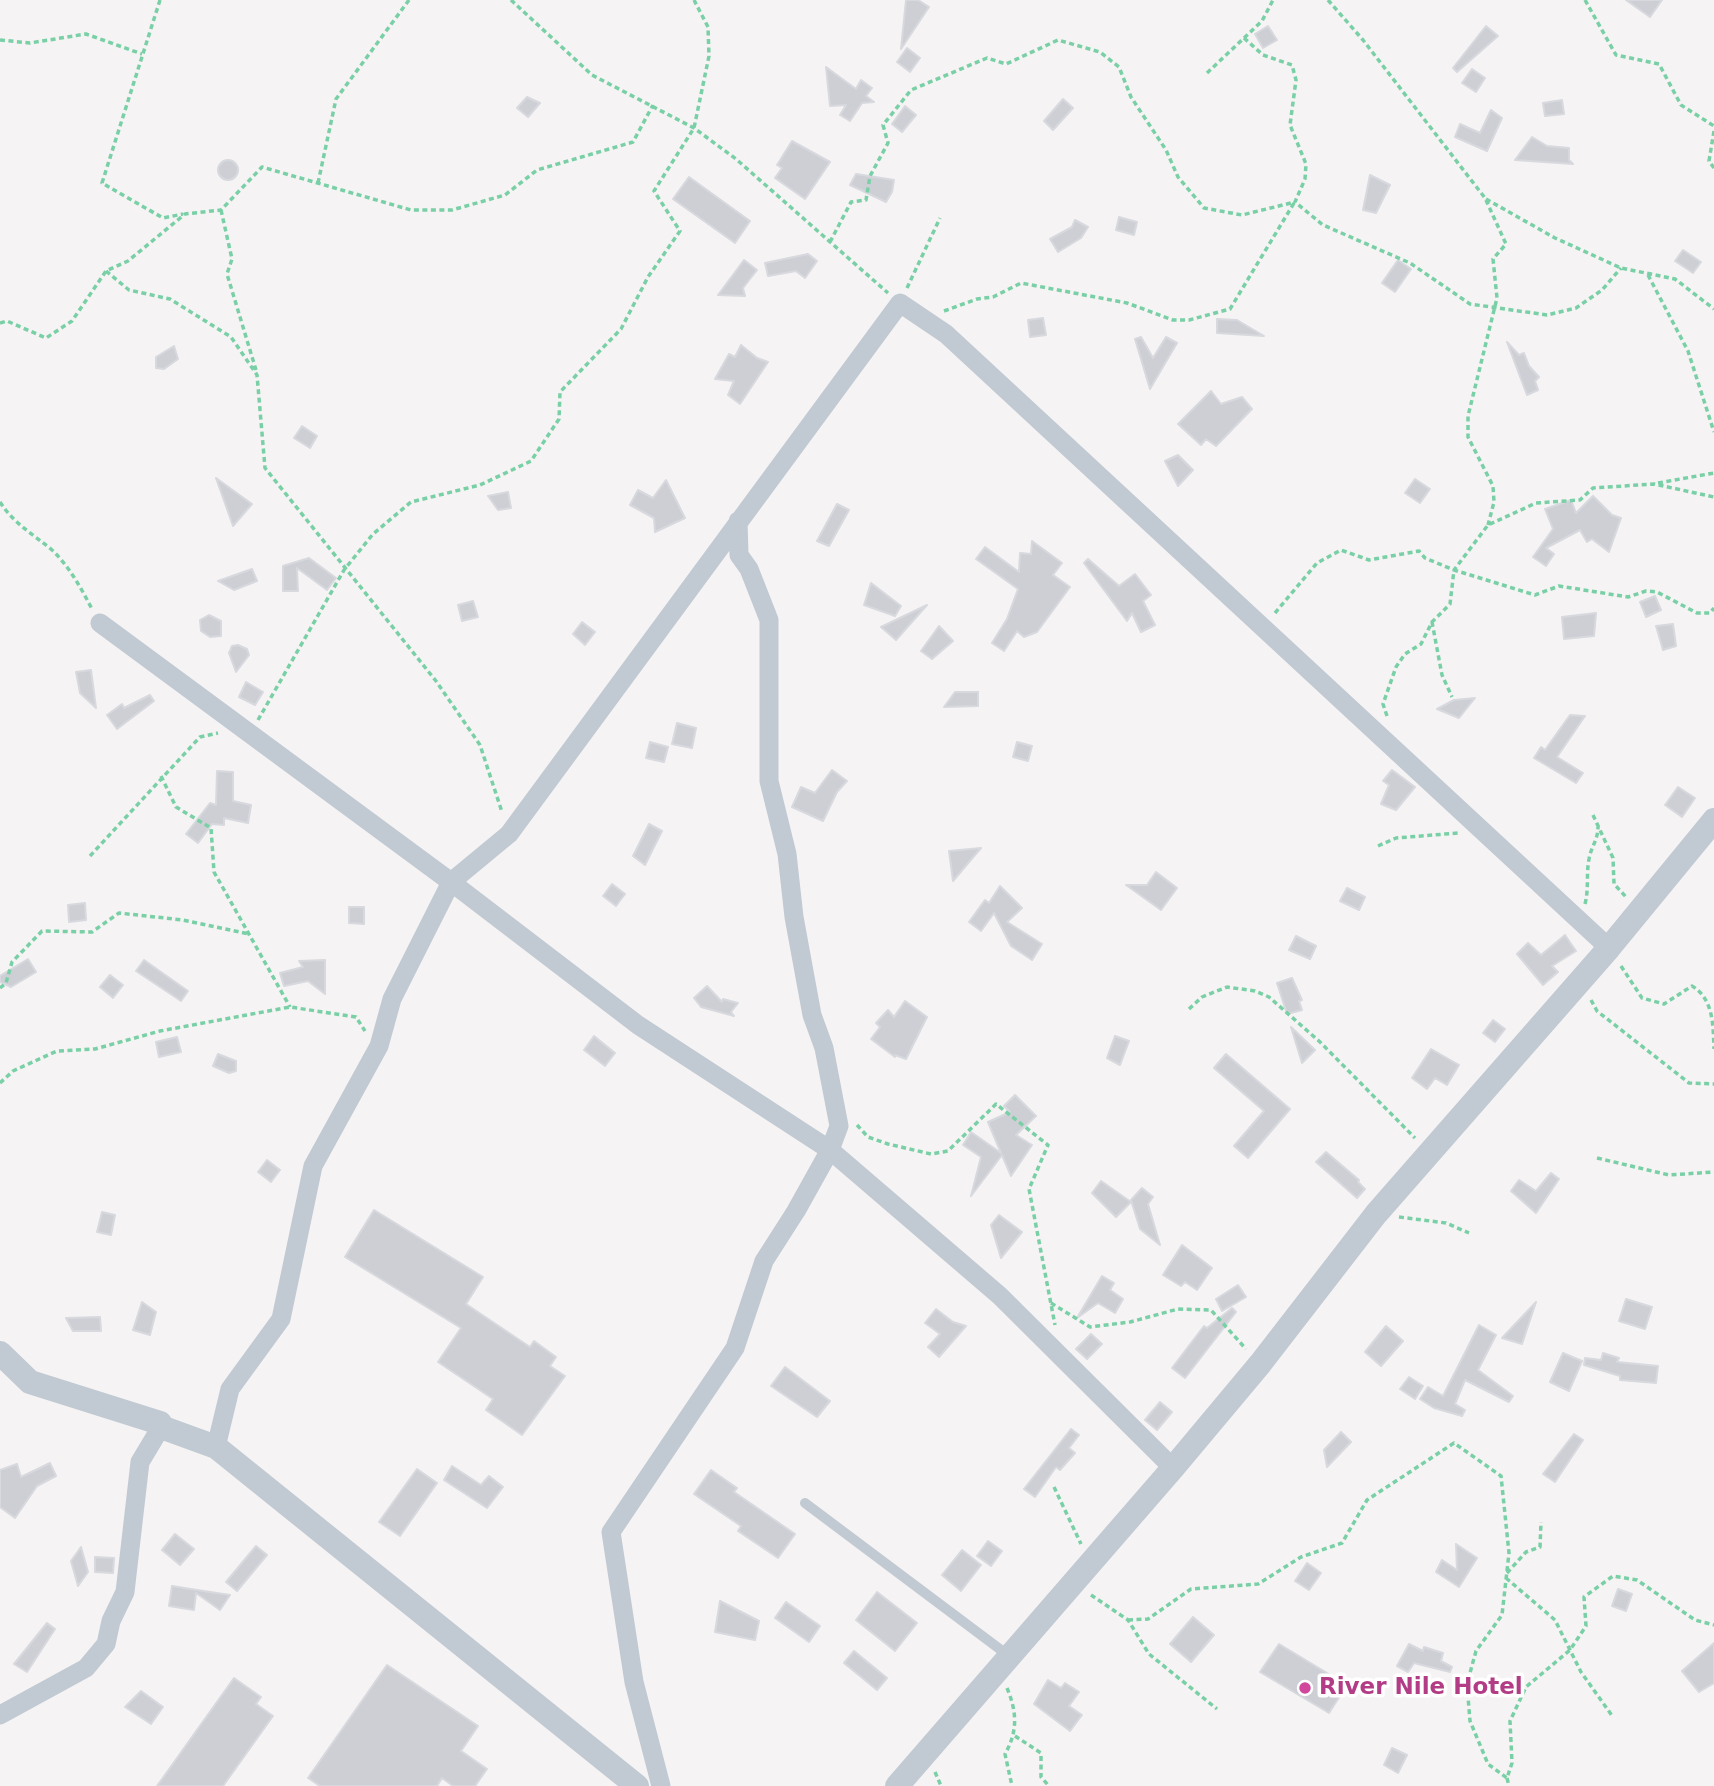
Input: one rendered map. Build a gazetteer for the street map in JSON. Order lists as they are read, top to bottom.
{
  "places": ["River Nile Hotel"]
}
